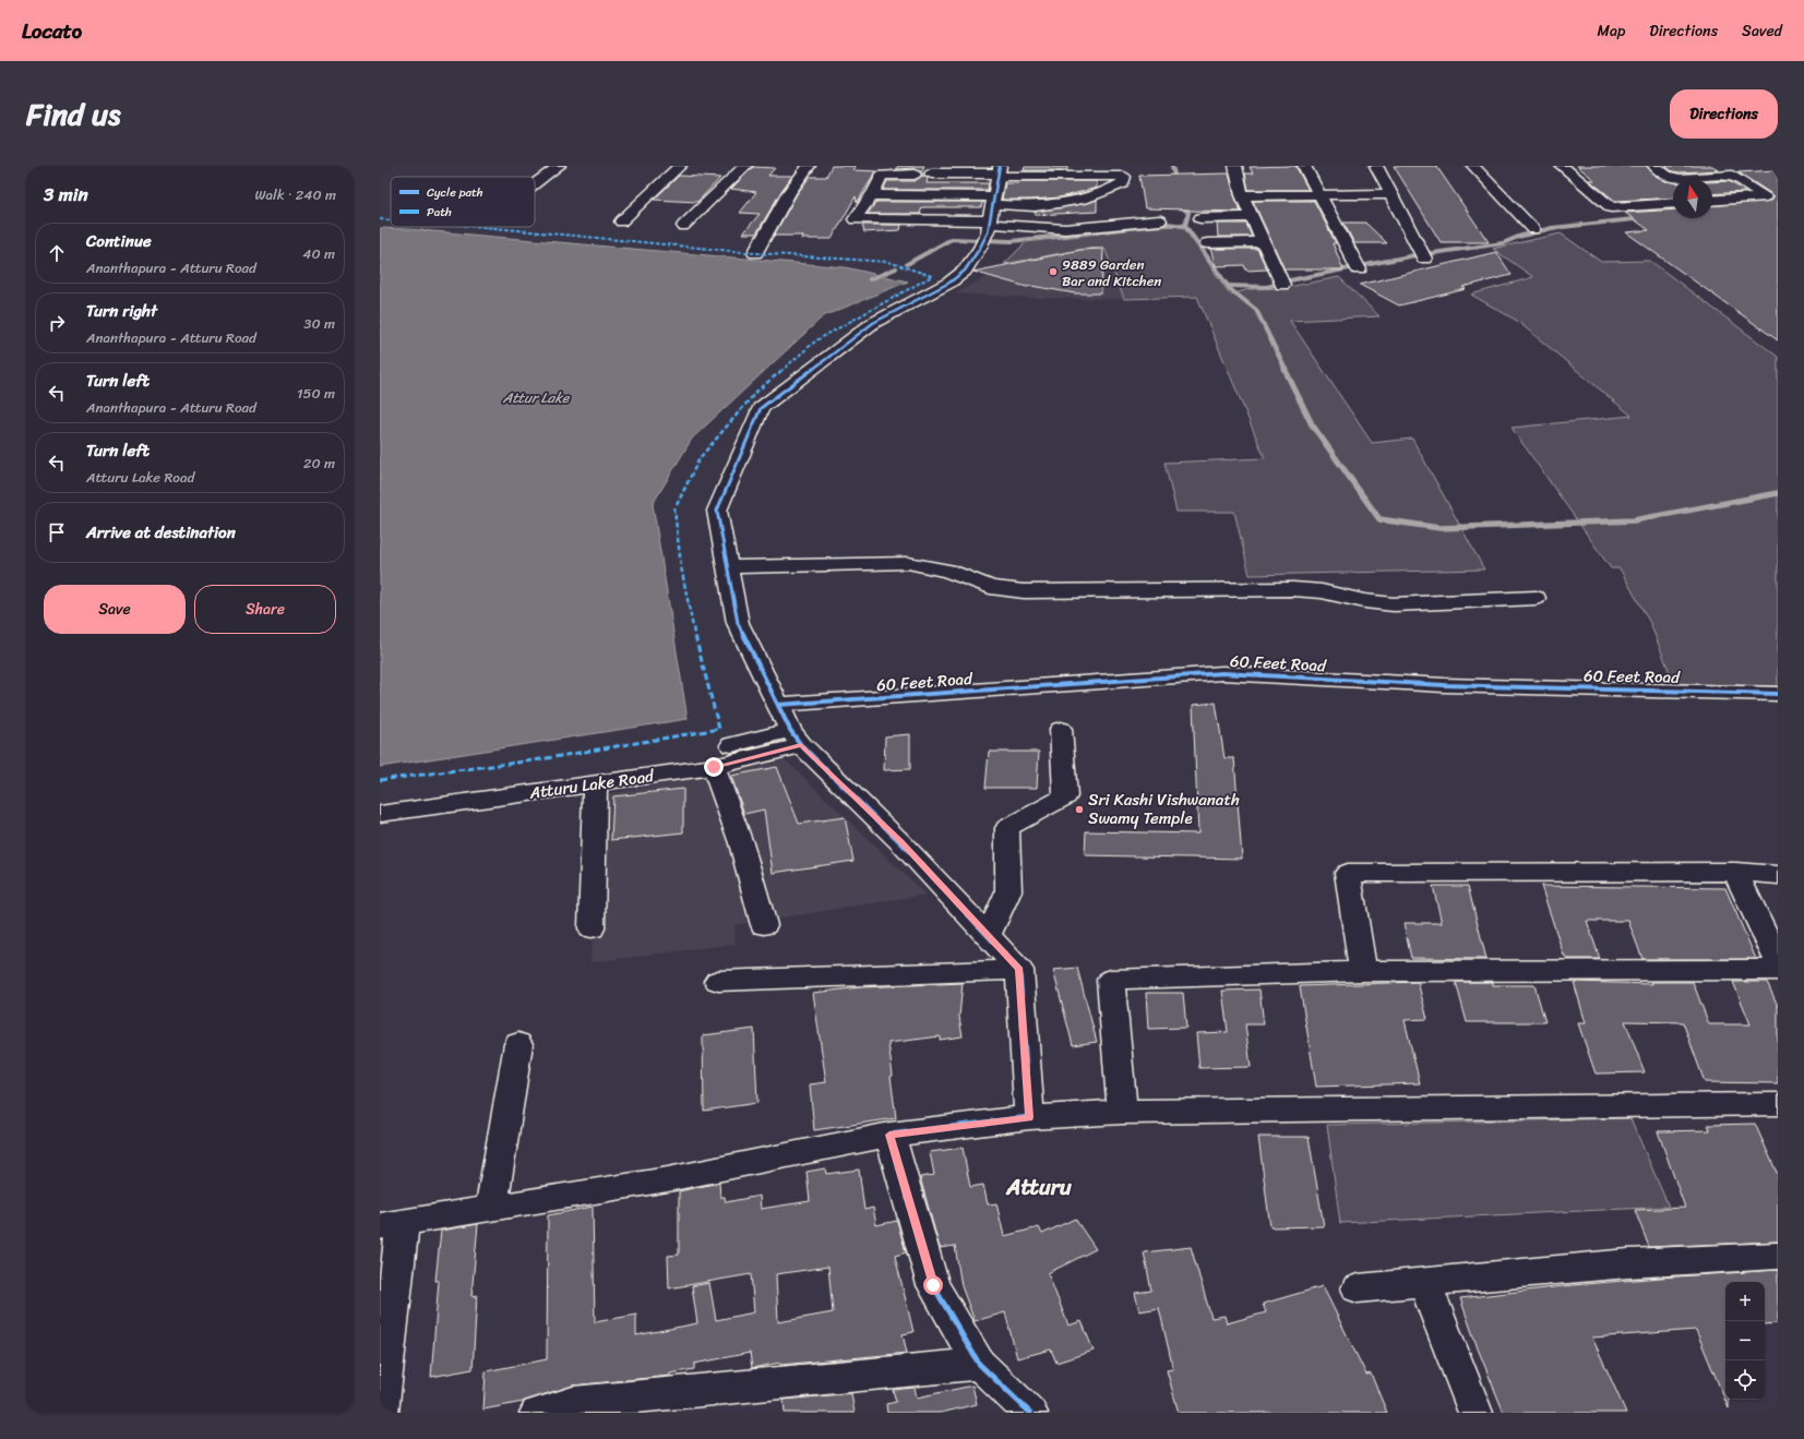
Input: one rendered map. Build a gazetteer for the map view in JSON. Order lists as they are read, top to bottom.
{
  "streets": {
    "street": ["60 Feet Road", "Atturu Lake Road"]
  },
  "crossings": [
    ["60 Feet Road", "Atturu Lake Road"]
  ],
  "districts": ["Atturu"],
  "water": ["Attur Lake"],
  "places": ["9889 Garden Bar and Kitchen", "Sri Kashi Vishwanath Swamy Temple"],
  "legend": ["Cycle path", "Path"],
  "north": "top",
  "page": {
    "header": "Locato",
    "nav": ["Map", "Directions", "Saved"],
    "title": "Find us",
    "buttons": [
      "Directions",
      ["Save", "Share"]
    ],
    "heading": ["3 min", "Walk · 240 m"],
    "list": [
      ["Continue", "Ananthapura - Atturu Road", "40 m"],
      ["Turn right", "Ananthapura - Atturu Road", "30 m"],
      ["Turn left", "Ananthapura - Atturu Road", "150 m"],
      ["Turn left", "Atturu Lake Road", "20 m"],
      "Arrive at destination"
    ],
    "map_buttons": ["+", "−"]
  }
}
